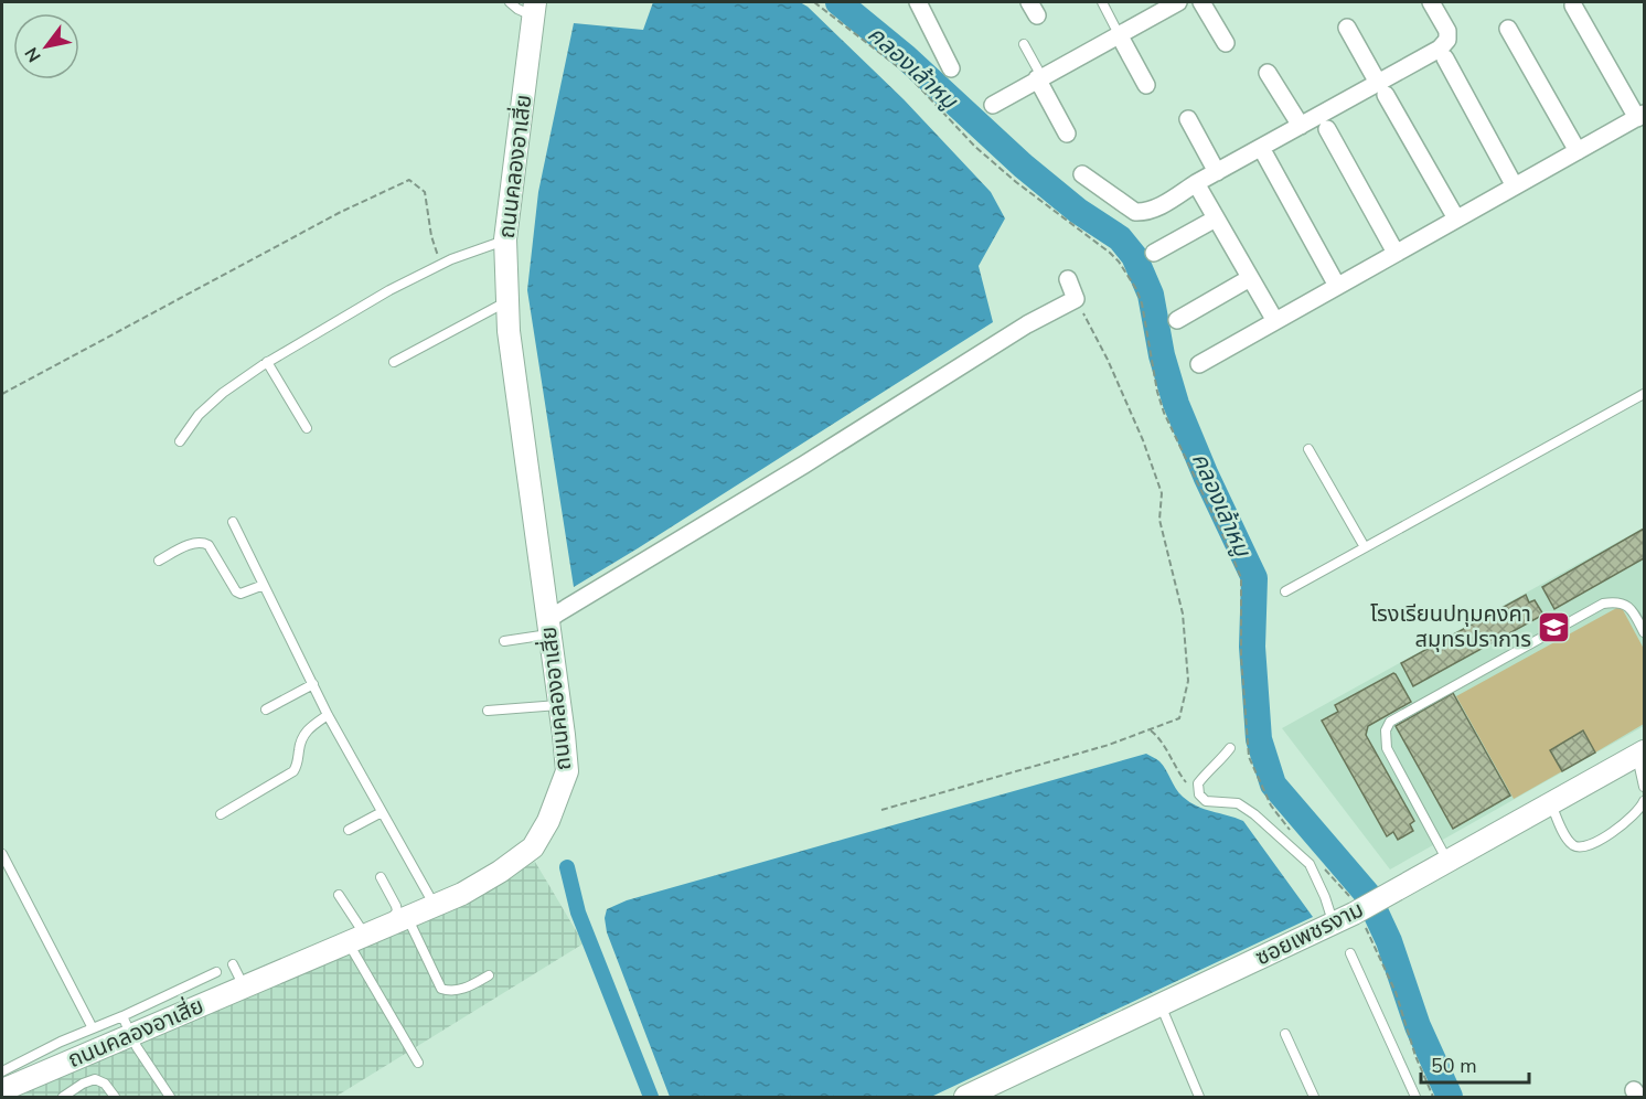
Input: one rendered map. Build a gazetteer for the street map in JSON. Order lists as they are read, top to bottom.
{
  "streets": {
    "street": ["ถนนคลองอาเสี่ย", "ซอยเพชรงาม"]
  },
  "water": ["คลองเล้าหมู"],
  "places": {
    "school or university": ["โรงเรียนปทุมคงคา สมุทรปราการ"]
  },
  "scale_bar": "50 m",
  "north": "bottom left"
}
